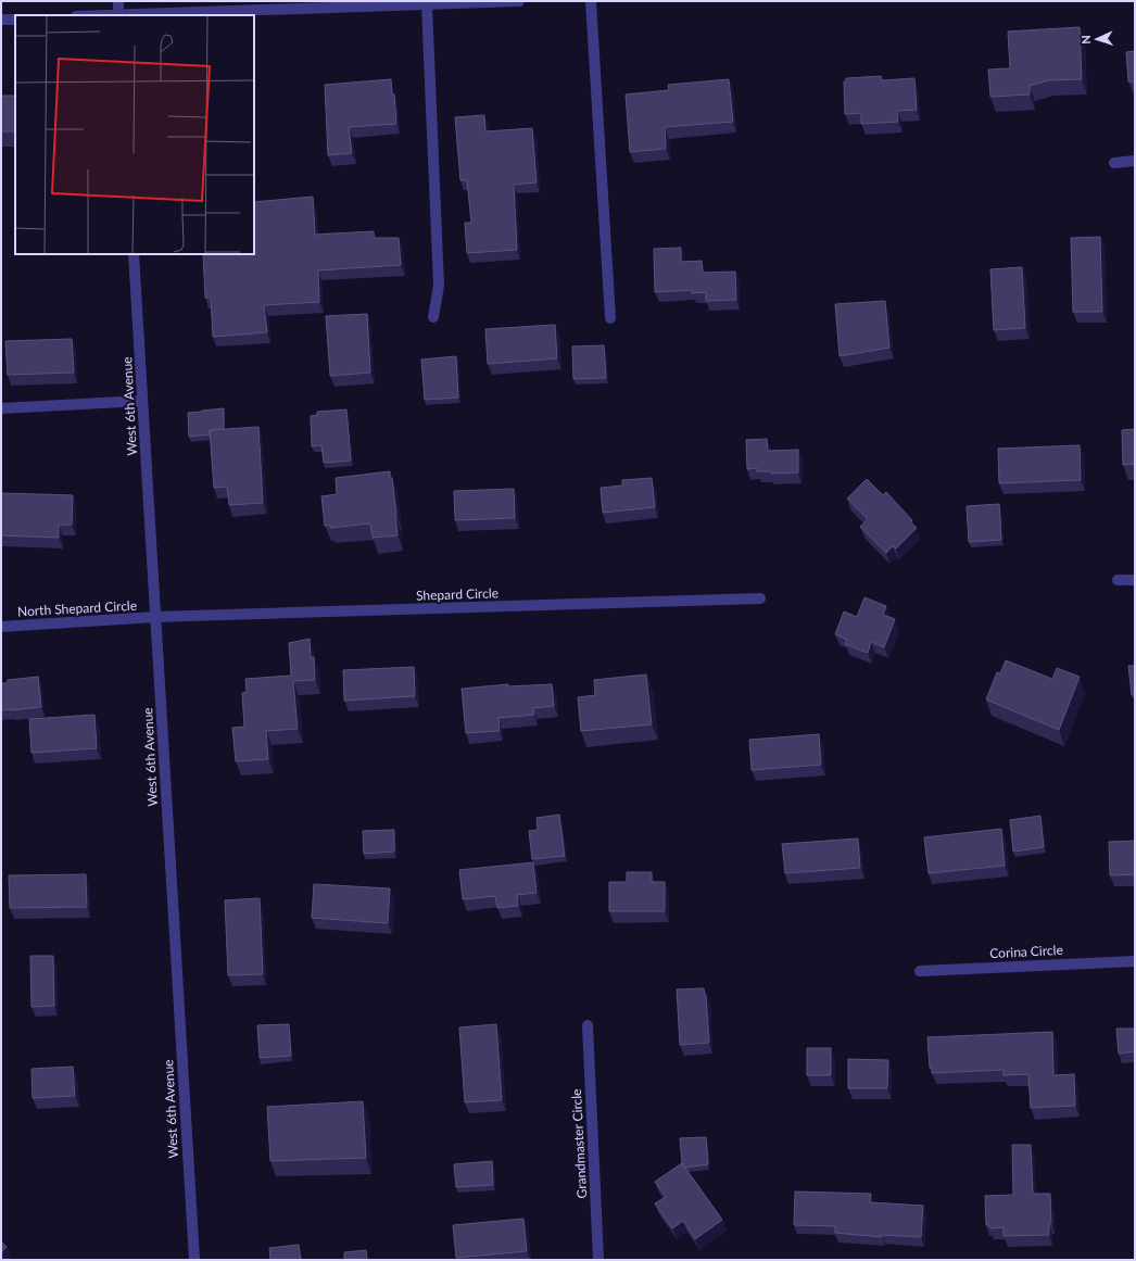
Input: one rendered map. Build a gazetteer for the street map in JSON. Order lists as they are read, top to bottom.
{
  "streets": {
    "street": [
      "West 6th Avenue",
      "Shepard Circle",
      "North Shepard Circle",
      "Corina Circle",
      "Grandmaster Circle"
    ]
  },
  "crossings": [
    ["West 6th Avenue", "Shepard Circle"],
    ["West 6th Avenue", "North Shepard Circle"],
    ["Shepard Circle", "North Shepard Circle"]
  ],
  "north": "left"
}
